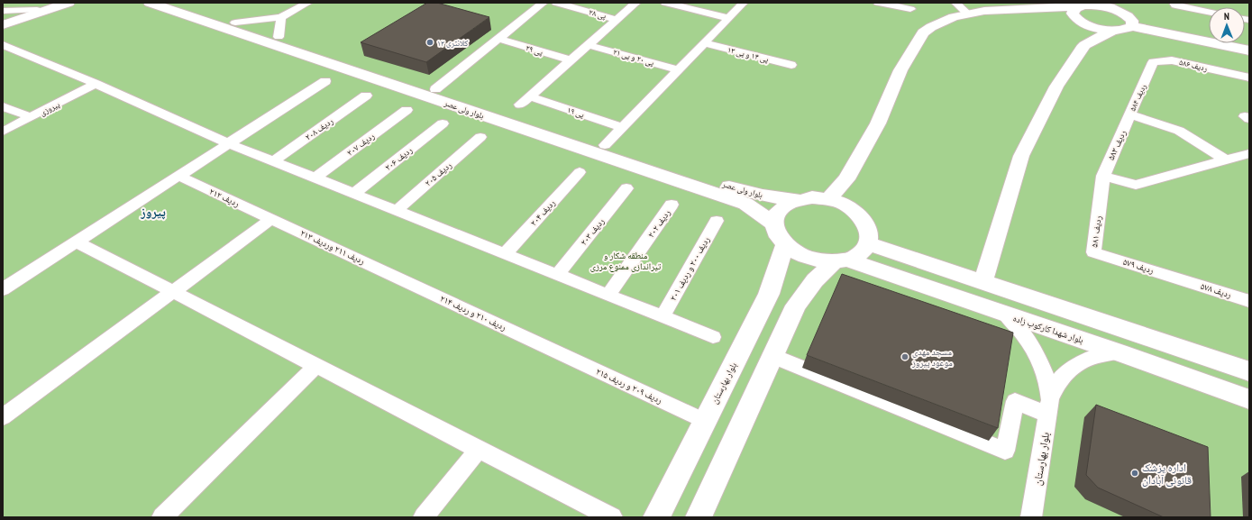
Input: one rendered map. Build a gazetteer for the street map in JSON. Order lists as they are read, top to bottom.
{
  "streets": {
    "street": [
      "پی ۲۸",
      "پی ۲۹",
      "پی ۱۴ و پی ۱۳",
      "پی ۲۰ و پی ۲۱",
      "ردیف ۵۸۶",
      "ردیف ۵۸۴",
      "پیروزی",
      "بلوار ولی عصر",
      "پی ۱۹",
      "ردیف ۲۰۸",
      "ردیف ۲۰۷",
      "ردیف ۵۸۳",
      "ردیف ۲۰۶",
      "ردیف ۲۰۵",
      "ردیف ۲۱۲",
      "ردیف ۲۰۴",
      "ردیف ۲۰۲",
      "ردیف ۲۰۳",
      "ردیف ۵۸۱",
      "ردیف ۲۱۱ وردیف ۲۱۳",
      "ردیف ۵۷۹",
      "ردیف ۲۰۰ و ردیف ۲۰۱",
      "ردیف ۵۷۸",
      "ردیف ۲۱۰ و ردیف ۲۱۴",
      "بلوار شهدا کارکوب زاده",
      "بلوار بهارستان",
      "ردیف ۲۰۹ و ردیف ۲۱۵"
    ]
  },
  "crossings": [
    ["ردیف ۵۸۶", "ردیف ۵۸۴"],
    ["ردیف ۵۸۴", "ردیف ۵۸۳"],
    ["بلوار ولی عصر", "بلوار شهدا کارکوب زاده"],
    ["بلوار ولی عصر", "بلوار بهارستان"],
    ["ردیف ۵۸۳", "ردیف ۵۸۱"],
    ["ردیف ۲۱۲", "ردیف ۲۱۱ وردیف ۲۱۳"],
    ["ردیف ۵۸۱", "ردیف ۵۷۹"],
    ["ردیف ۲۱۱ وردیف ۲۱۳", "ردیف ۲۱۰ و ردیف ۲۱۴"],
    ["ردیف ۵۷۹", "ردیف ۵۷۸"],
    ["ردیف ۲۱۰ و ردیف ۲۱۴", "ردیف ۲۰۹ و ردیف ۲۱۵"],
    ["بلوار شهدا کارکوب زاده", "بلوار بهارستان"],
    ["بلوار بهارستان", "ردیف ۲۰۹ و ردیف ۲۱۵"]
  ],
  "districts": ["پیروز"],
  "parks": ["منطقه شکار و تیراندازی ممنوع مرزی"],
  "places": ["کلانتری ۱۲", "مسجد مهدی موعود پیروز", "اداره پزشک قانونی آبادان"],
  "north": "top"
}
